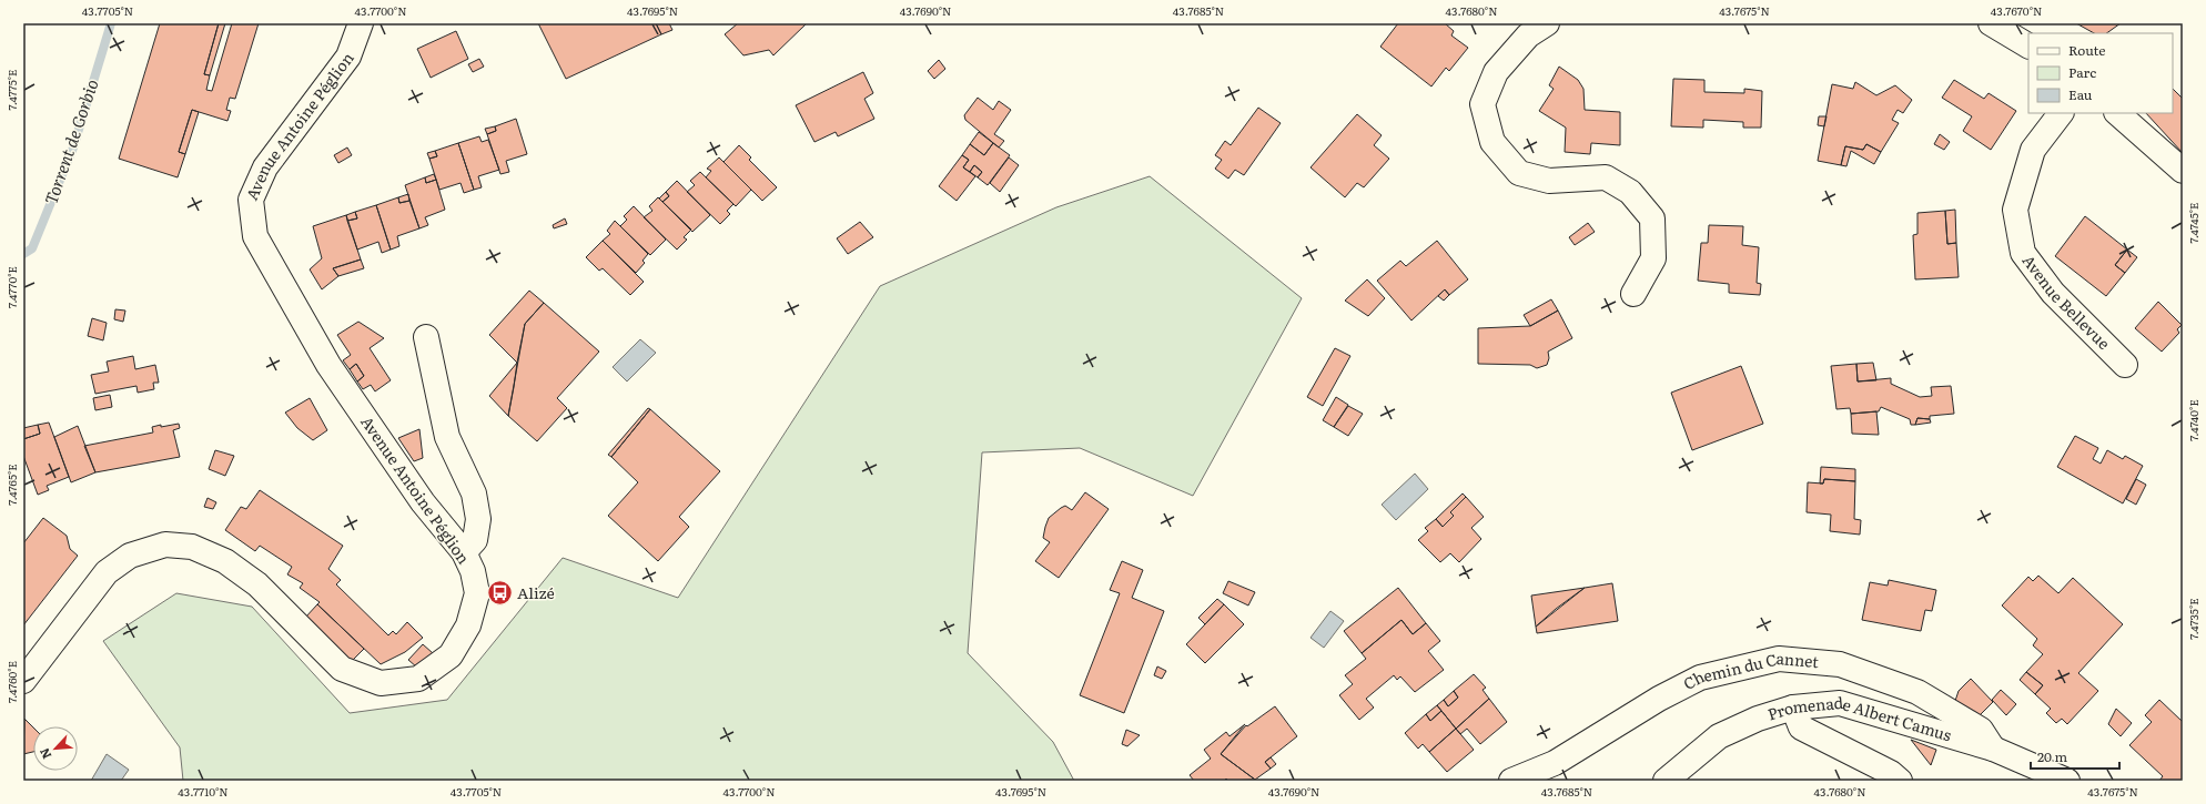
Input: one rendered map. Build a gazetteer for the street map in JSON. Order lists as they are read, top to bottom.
{
  "streets": {
    "street": [
      "Avenue Antoine Péglion",
      "Avenue Bellevue",
      "Chemin du Cannet",
      "Promenade Albert Camus"
    ]
  },
  "crossings": [
    ["Chemin du Cannet", "Promenade Albert Camus"]
  ],
  "water": ["Torrent de Gorbio"],
  "places": {
    "bus stop": ["Alizé"]
  },
  "legend": ["Route", "Parc", "Eau"],
  "scale_bar": "20 m",
  "north": "bottom left",
  "coordinates": [
    "43.7705°N",
    "43.7700°N",
    "43.7695°N",
    "43.7690°N",
    "43.7685°N",
    "43.7680°N",
    "43.7675°N",
    "43.7670°N",
    "7.4775°E",
    "7.4745°E",
    "7.4770°E",
    "7.4740°E",
    "7.4765°E",
    "7.4735°E",
    "7.4760°E",
    "43.7710°N"
  ]
}
